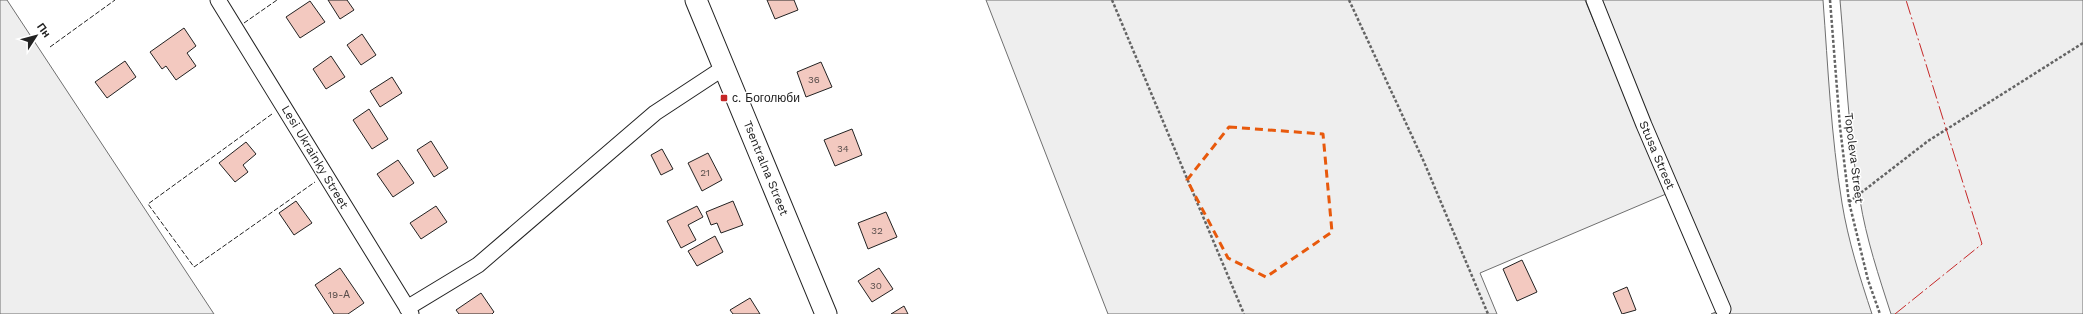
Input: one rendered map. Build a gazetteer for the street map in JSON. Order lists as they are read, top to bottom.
{
  "streets": {
    "street": ["Stusa Street", "Lesi Ukrainky Street", "Tsentralna Street"],
    "path": ["Topoleva Street"]
  },
  "places": {
    "transit": ["с. Боголюби"]
  },
  "house_numbers": [
    "36",
    "34",
    "21",
    "32",
    "30",
    "19-А"
  ],
  "north": "top right"
}
